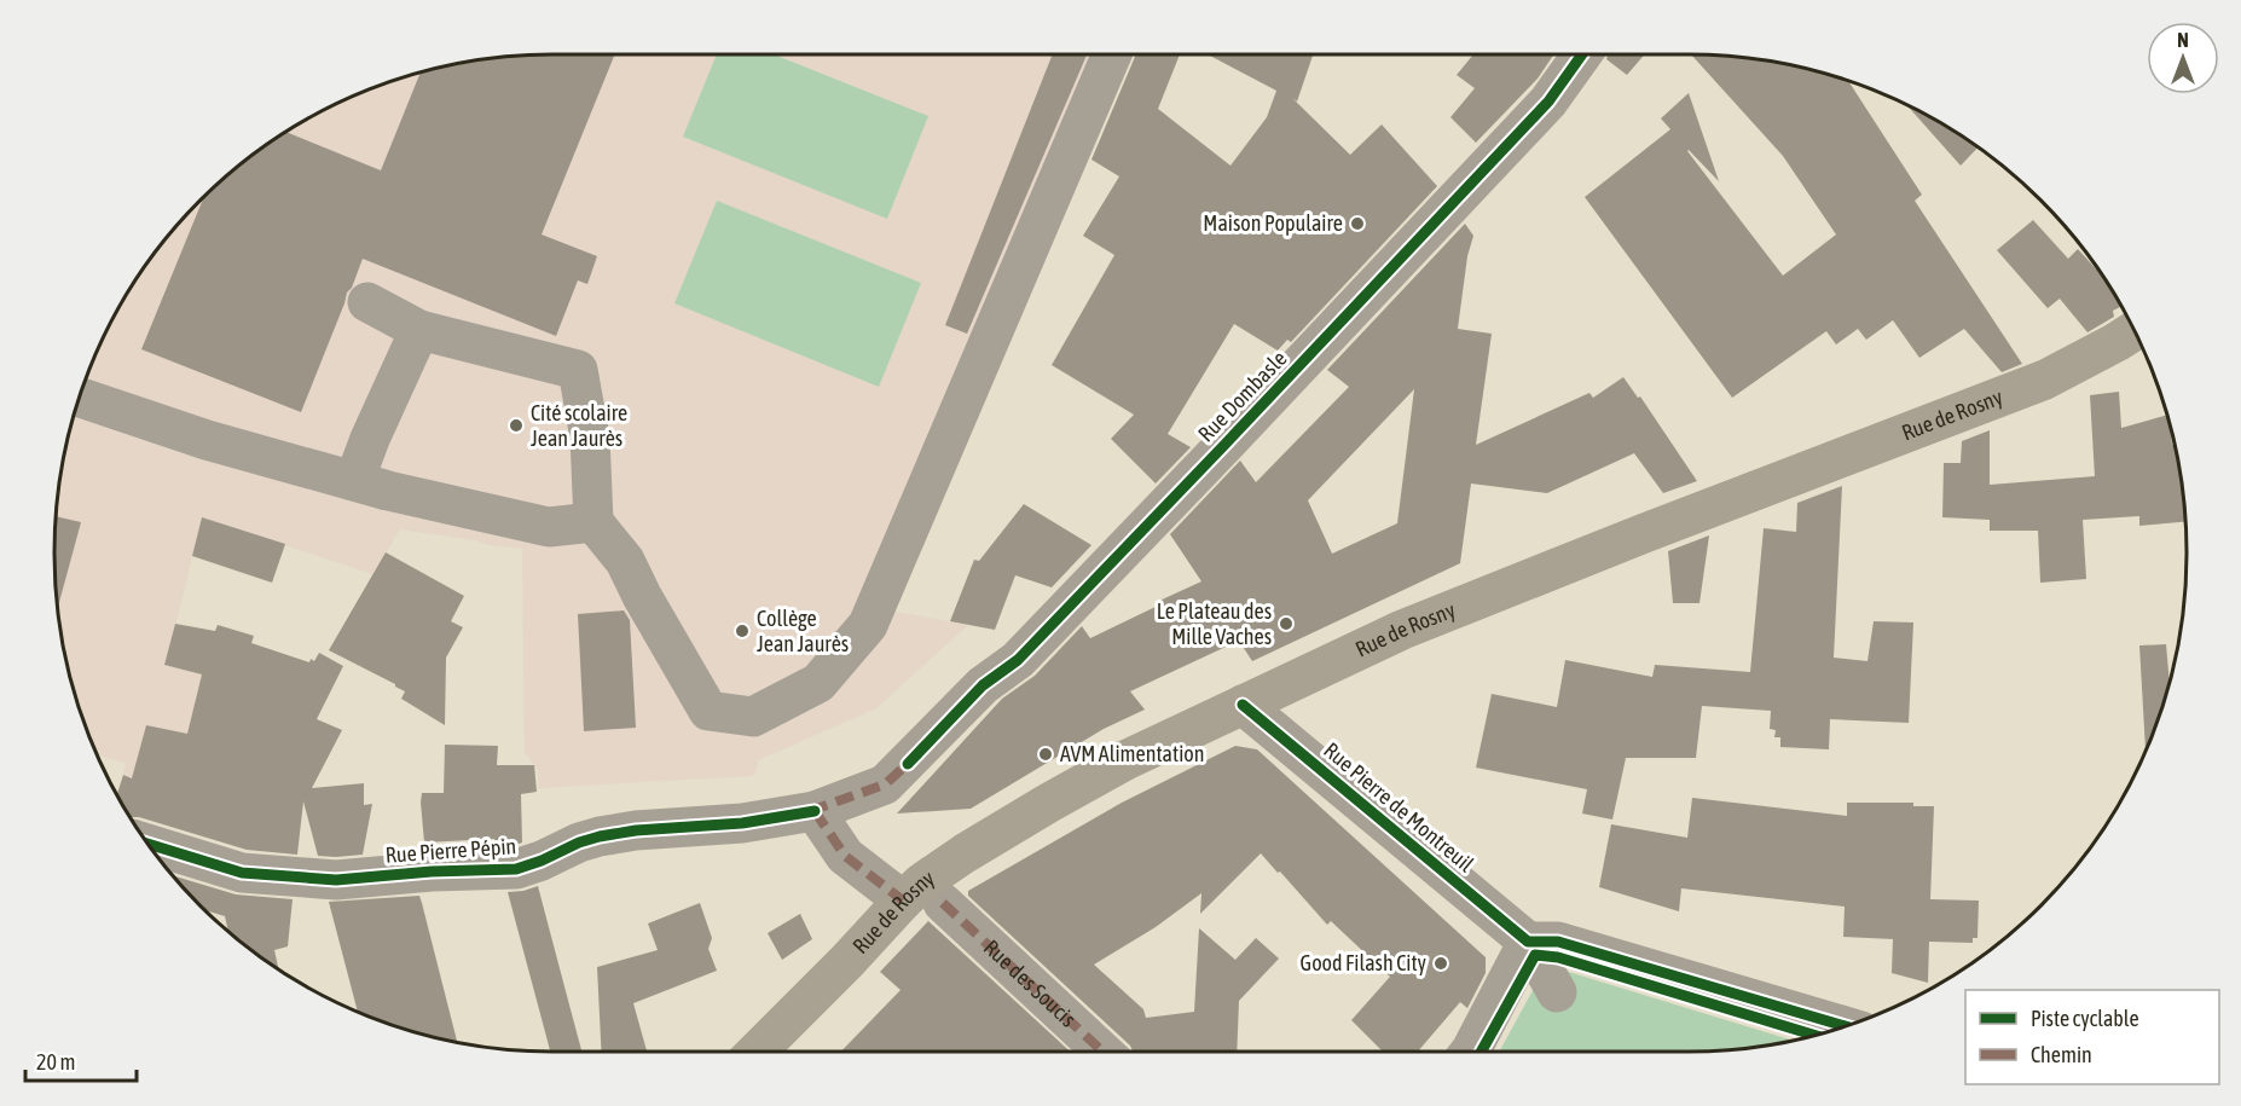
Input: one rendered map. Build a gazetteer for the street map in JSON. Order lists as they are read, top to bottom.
{
  "streets": {
    "main road": ["Rue de Rosny"],
    "street": [
      "Rue Dombasle",
      "Rue Pierre de Montreuil",
      "Rue Pierre Pépin",
      "Rue des Soucis"
    ]
  },
  "crossings": [
    ["Rue Dombasle", "Rue Pierre Pépin"],
    ["Rue de Rosny", "Rue Pierre de Montreuil"]
  ],
  "places": [
    "Maison Populaire",
    "Cité scolaire Jean Jaurès",
    "Le Plateau des Mille Vaches",
    "Collège Jean Jaurès",
    "AVM Alimentation",
    "Good Filash City"
  ],
  "legend": ["Piste cyclable", "Chemin"],
  "scale_bar": "20 m",
  "north": "top"
}
